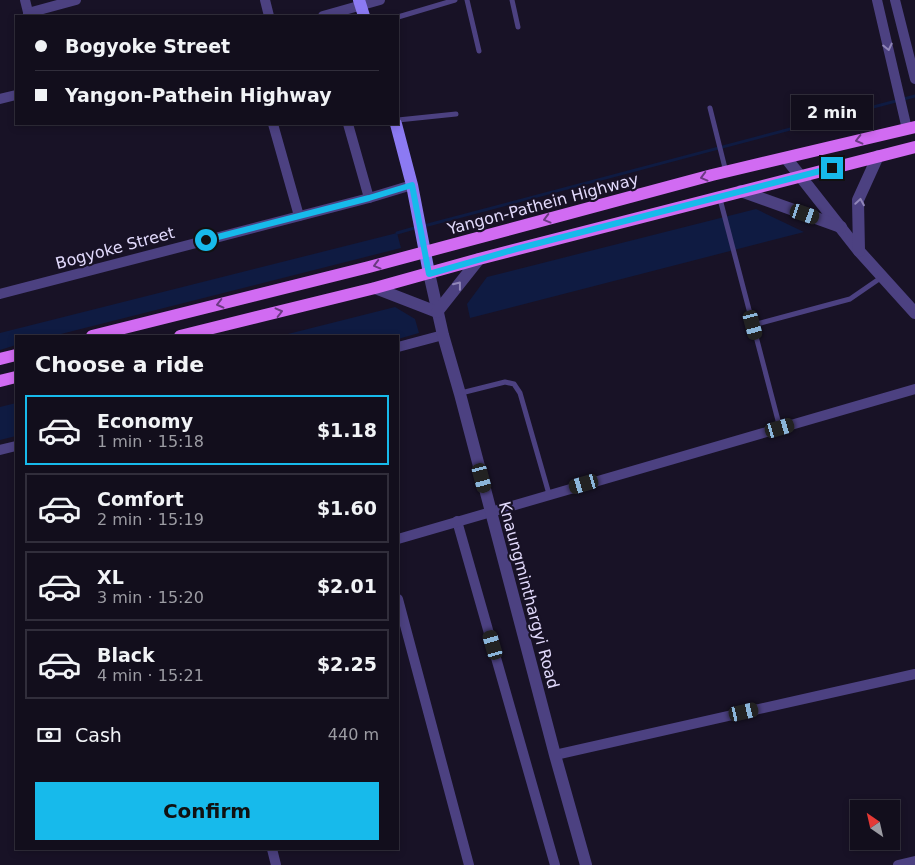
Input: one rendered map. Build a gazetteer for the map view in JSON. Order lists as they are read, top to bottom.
{
  "streets": {
    "main road": ["Yangon-Pathein Highway"],
    "street": ["Bogyoke Street", "Knaungminthargyi Road"]
  },
  "north": "top left",
  "page": {
    "banner": ["Bogyoke Street", "Yangon-Pathein Highway"],
    "bubble": "2 min",
    "heading": "Choose a ride",
    "list": [
      {
        "name": "Economy",
        "note": "1 min · 15:18",
        "value": "$1.18"
      },
      {
        "name": "Comfort",
        "note": "2 min · 15:19",
        "value": "$1.60"
      },
      {
        "name": "XL",
        "note": "3 min · 15:20",
        "value": "$2.01"
      },
      {
        "name": "Black",
        "note": "4 min · 15:21",
        "value": "$2.25"
      }
    ],
    "pay": ["Cash", "440 m"],
    "buttons": "Confirm"
  }
}
